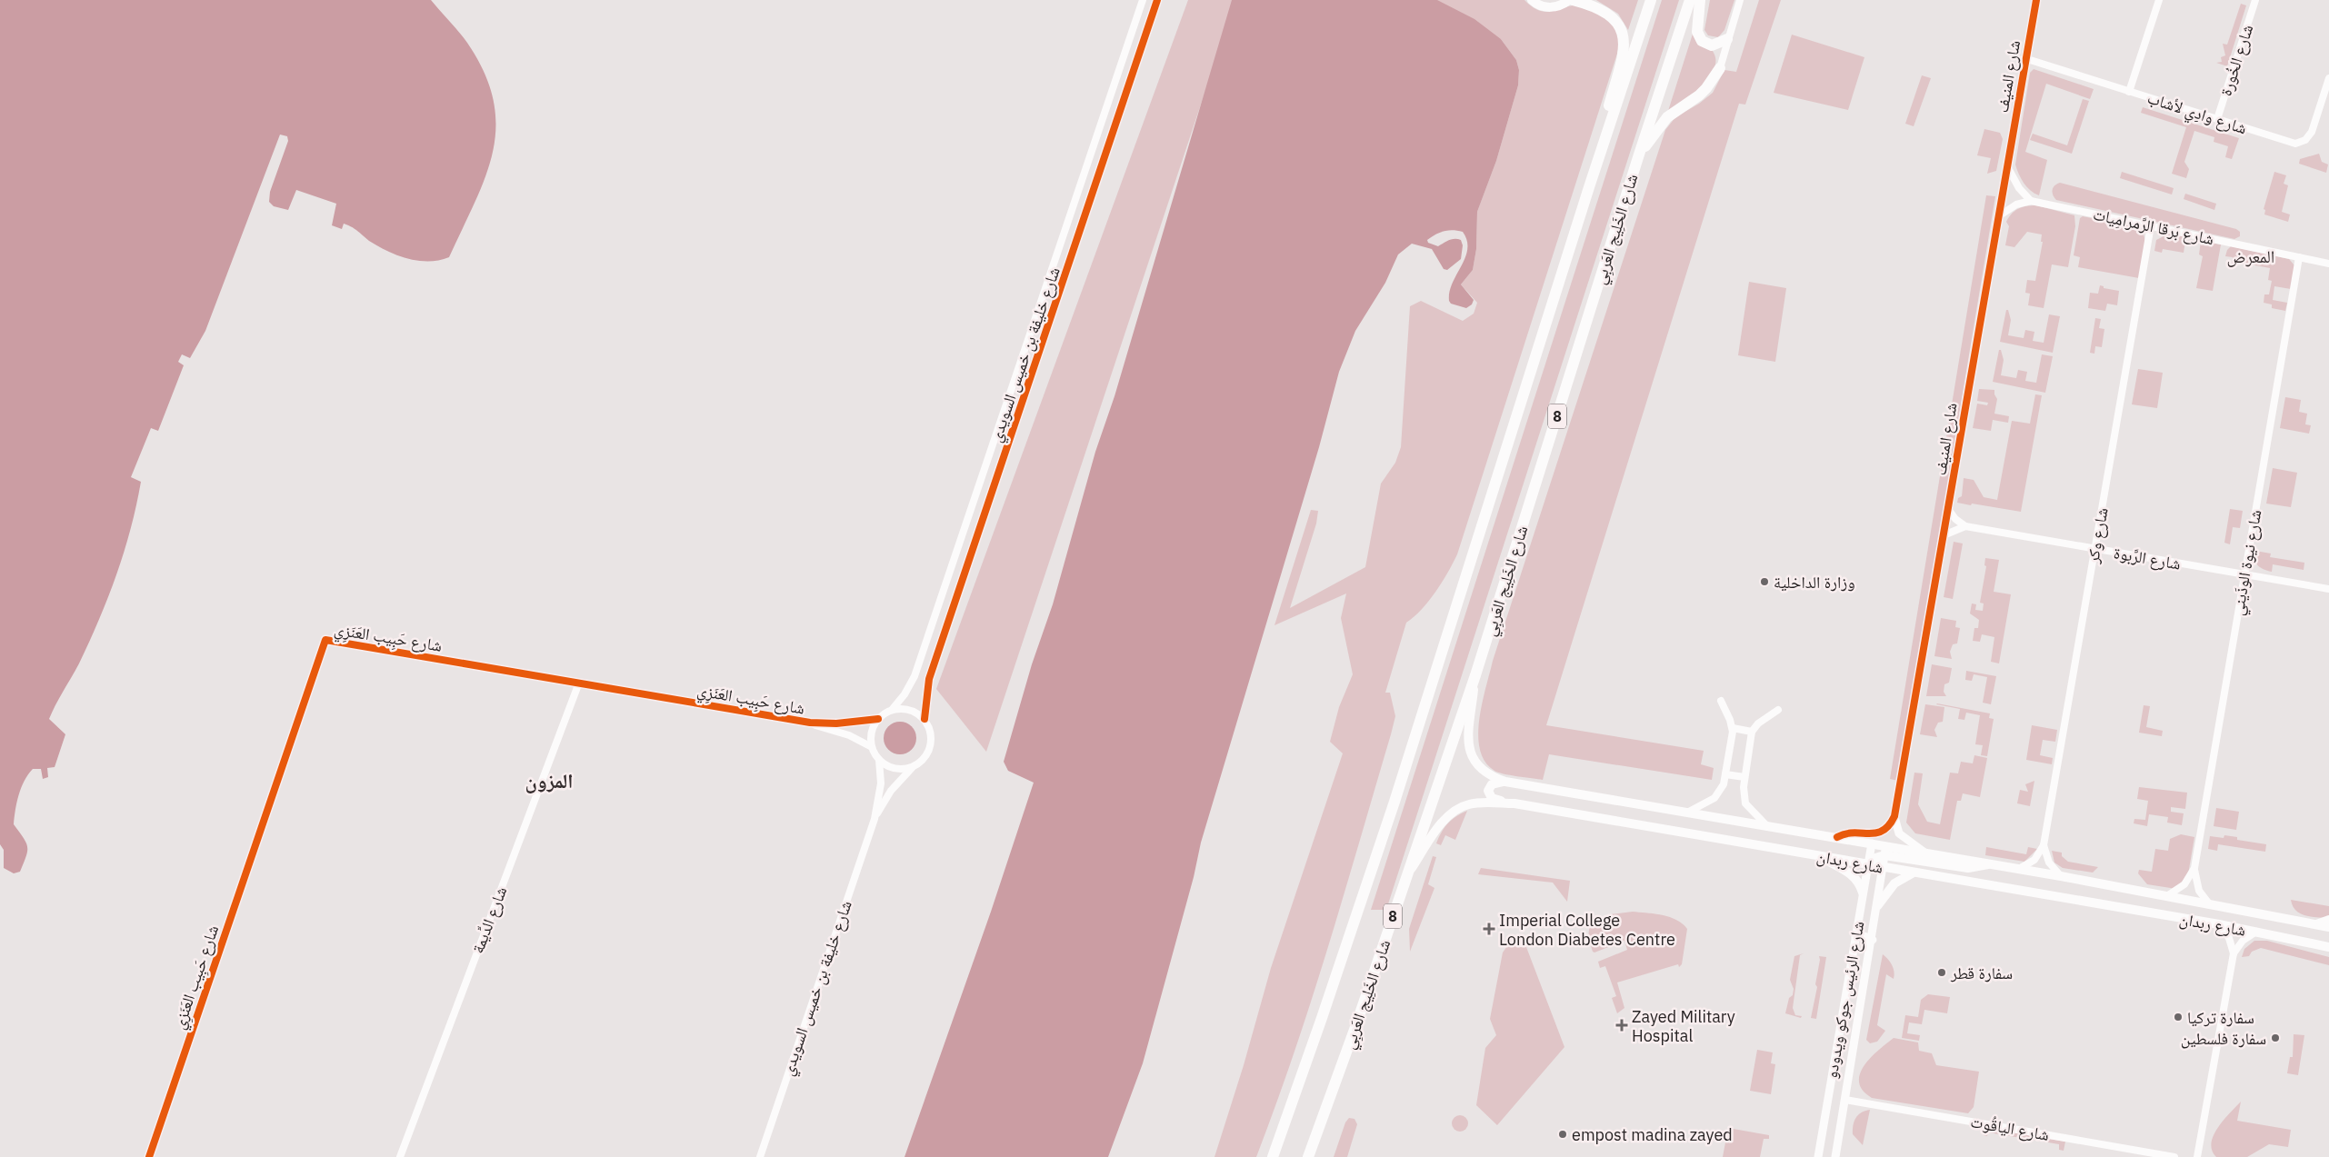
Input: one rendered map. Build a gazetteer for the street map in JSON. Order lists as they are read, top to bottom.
{
  "streets": {
    "highway": ["شارع الخَلِيج العَربِي", "8"],
    "main road": ["شارع ربدان"],
    "street": [
      "شارع الخُورة",
      "شارع المنيف",
      "شارع وادِي لأشاب",
      "شارع بَرقا الرَّمرامِيات",
      "شارع خليفة بن خميس السويدي",
      "شارع وكر",
      "شارع الرَّبوة",
      "شارع نيوة الوذَيني",
      "شارع حَبِيب العَنَزِي",
      "شارع الدِّيمة",
      "شارع الرئيس جوكو ويدودو",
      "شارع الياقُوت"
    ]
  },
  "crossings": [
    ["شارع الخُورة", "شارع وادِي لأشاب"],
    ["شارع المنيف", "شارع وادِي لأشاب"],
    ["شارع بَرقا الرَّمرامِيات", "شارع وكر"],
    ["شارع بَرقا الرَّمرامِيات", "شارع نيوة الوذَيني"],
    ["شارع الخَلِيج العَربِي", "شارع ربدان"],
    ["شارع خليفة بن خميس السويدي", "شارع حَبِيب العَنَزِي"],
    ["شارع وكر", "شارع الرَّبوة"],
    ["شارع وكر", "شارع ربدان"],
    ["شارع الرَّبوة", "شارع نيوة الوذَيني"],
    ["شارع نيوة الوذَيني", "شارع ربدان"],
    ["شارع حَبِيب العَنَزِي", "شارع الدِّيمة"],
    ["شارع ربدان", "شارع الرئيس جوكو ويدودو"],
    ["شارع الرئيس جوكو ويدودو", "شارع الياقُوت"]
  ],
  "districts": ["المعرض", "المزون"],
  "places": {
    "other": [
      "وزارة الداخلية",
      "سفارة قطر",
      "سفارة تركيا",
      "سفارة فلسطين",
      "empost madina zayed"
    ],
    "health": ["Imperial College London Diabetes Centre", "Zayed Military Hospital"]
  }
}
